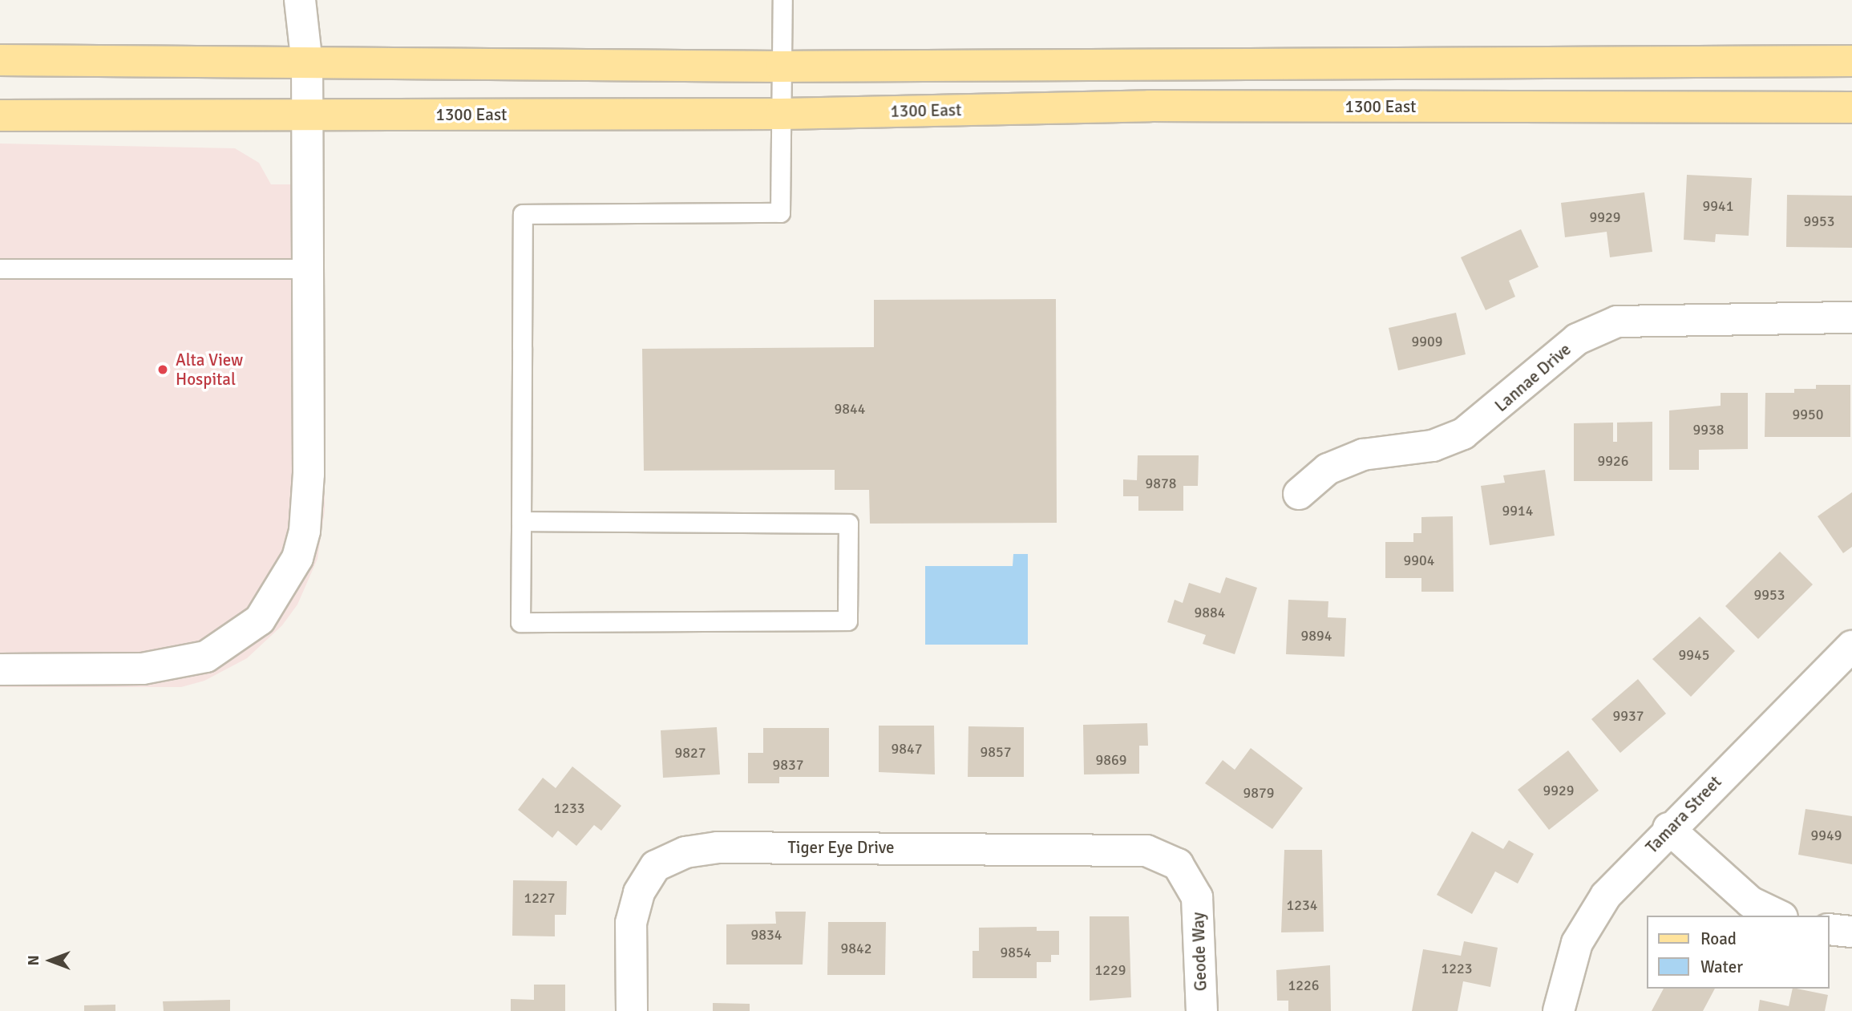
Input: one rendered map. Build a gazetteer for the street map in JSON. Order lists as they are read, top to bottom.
{
  "streets": {
    "main road": ["1300 East"],
    "street": [
      "Lannae Drive",
      "Tamara Street",
      "Tiger Eye Drive",
      "Geode Way"
    ]
  },
  "crossings": [
    ["Tiger Eye Drive", "Geode Way"]
  ],
  "places": ["Alta View Hospital"],
  "house_numbers": [
    "9941",
    "9929",
    "9953",
    "9909",
    "9844",
    "9950",
    "9938",
    "9926",
    "9878",
    "9914",
    "9904",
    "9953",
    "9884",
    "9894",
    "9945",
    "9937",
    "9847",
    "9857",
    "9827",
    "9869",
    "9837",
    "9929",
    "9879",
    "1233",
    "9949",
    "1227",
    "1234",
    "9834",
    "9842",
    "9854",
    "1223",
    "1229",
    "1226"
  ],
  "legend": ["Road", "Water"],
  "north": "left"
}
